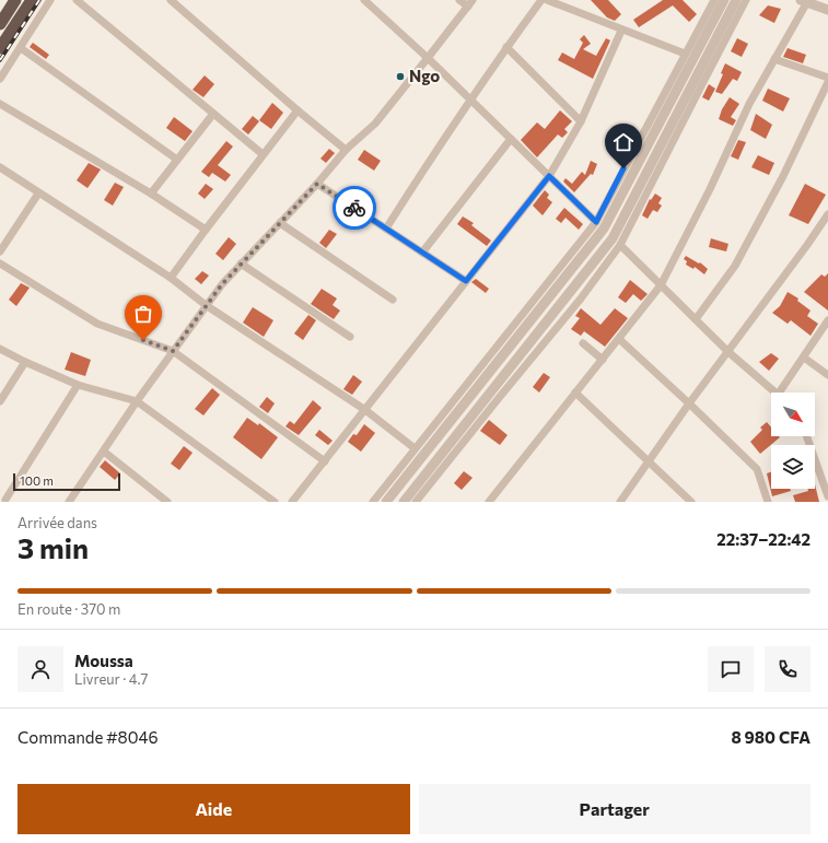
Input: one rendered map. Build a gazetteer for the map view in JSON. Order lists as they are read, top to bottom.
{
  "places": ["Ngo"],
  "scale_bar": "100 m",
  "north": "bottom right",
  "page": {
    "scale": "100 m",
    "heading": ["3 min", "Arrivée dans", "22:37–22:42"],
    "panel": [
      "Moussa",
      "Livreur · 4.7",
      "Commande #8046",
      "8 980 CFA"
    ],
    "bar": "En route · 370 m",
    "buttons": ["Aide", "Partager"]
  }
}
